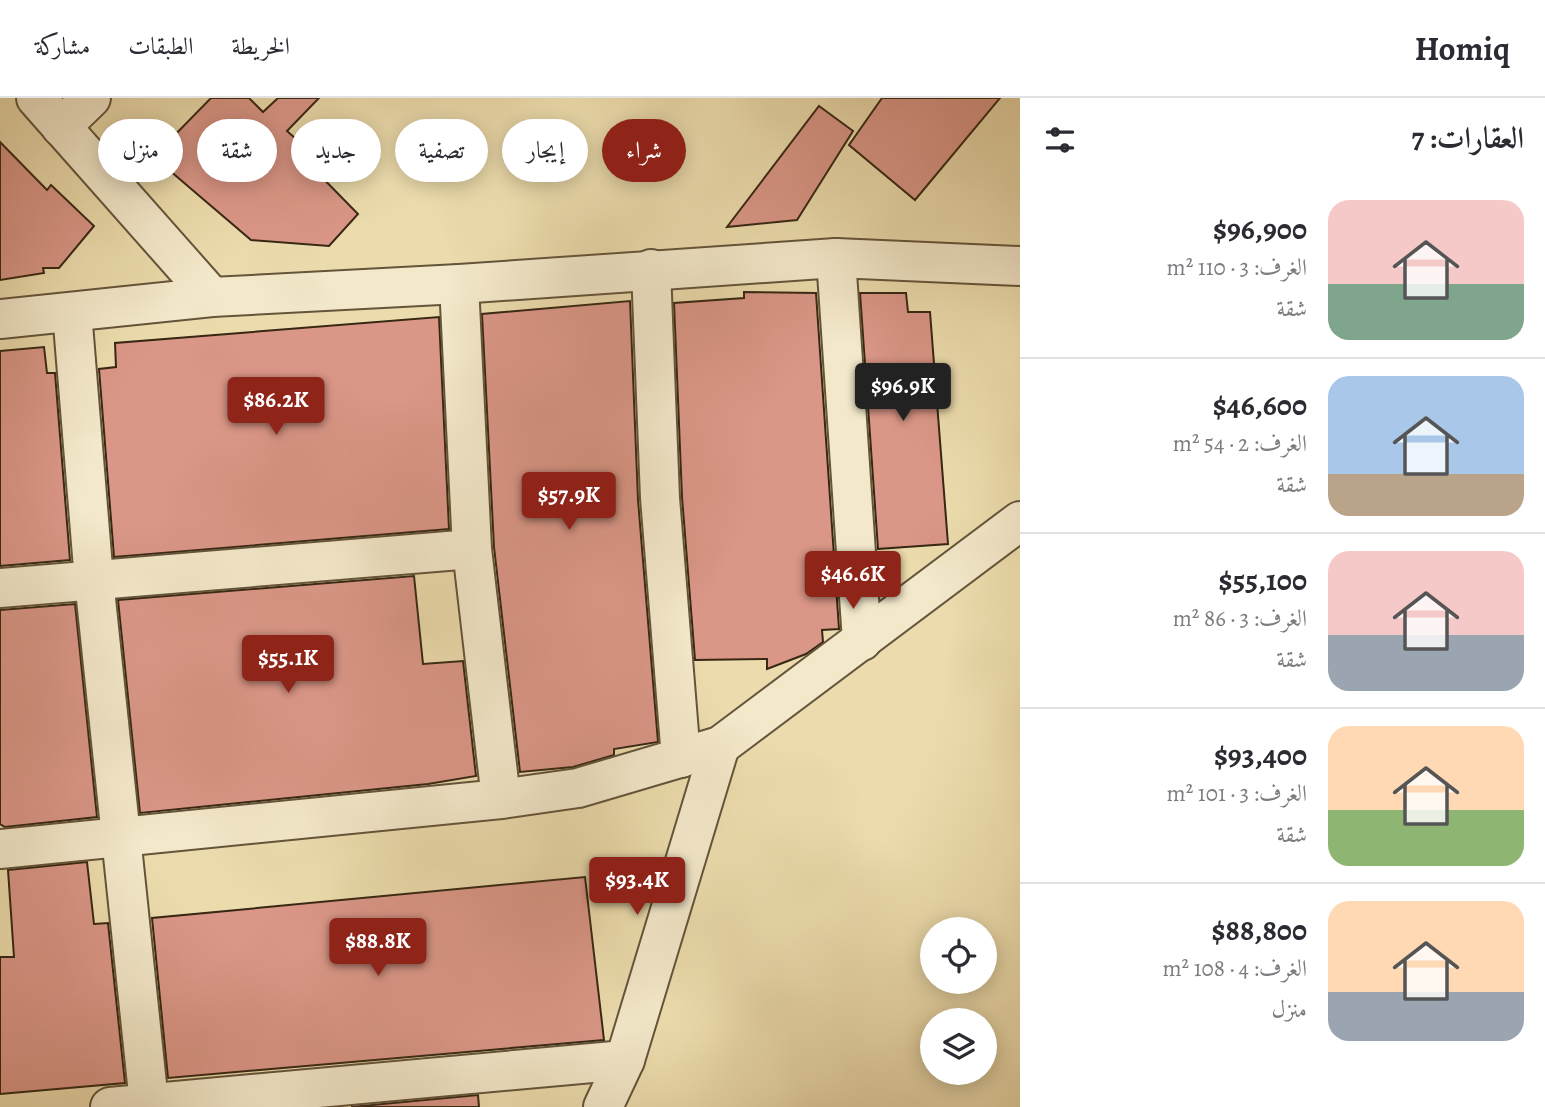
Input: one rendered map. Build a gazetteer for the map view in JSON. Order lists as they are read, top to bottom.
{
  "page": {
    "header": "Homiq",
    "nav": ["الخريطة", "الطبقات", "مشاركة"],
    "heading": "العقارات: 7",
    "chip": [
      "شراء",
      "إيجار",
      "تصفية",
      "جديد",
      "شقة",
      "منزل"
    ],
    "list": [
      {
        "name": "$96,900",
        "note": "الغرف: 3 · 110 m² · شقة"
      },
      {
        "name": "$46,600",
        "note": "الغرف: 2 · 54 m² · شقة"
      },
      {
        "name": "$55,100",
        "note": "الغرف: 3 · 86 m² · شقة"
      },
      {
        "name": "$93,400",
        "note": "الغرف: 3 · 101 m² · شقة"
      },
      {
        "name": "$88,800",
        "note": "الغرف: 4 · 108 m² · منزل"
      }
    ],
    "price": [
      "$96.9K",
      "$86.2K",
      "$57.9K",
      "$46.6K",
      "$55.1K",
      "$93.4K",
      "$88.8K"
    ]
  }
}
